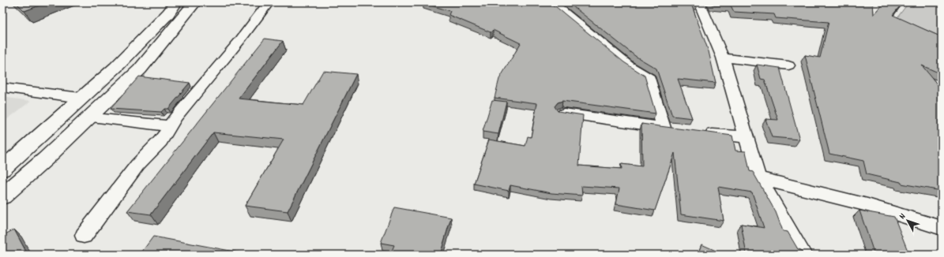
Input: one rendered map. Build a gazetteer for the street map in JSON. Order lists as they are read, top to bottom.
{
  "north": "top left"
}
